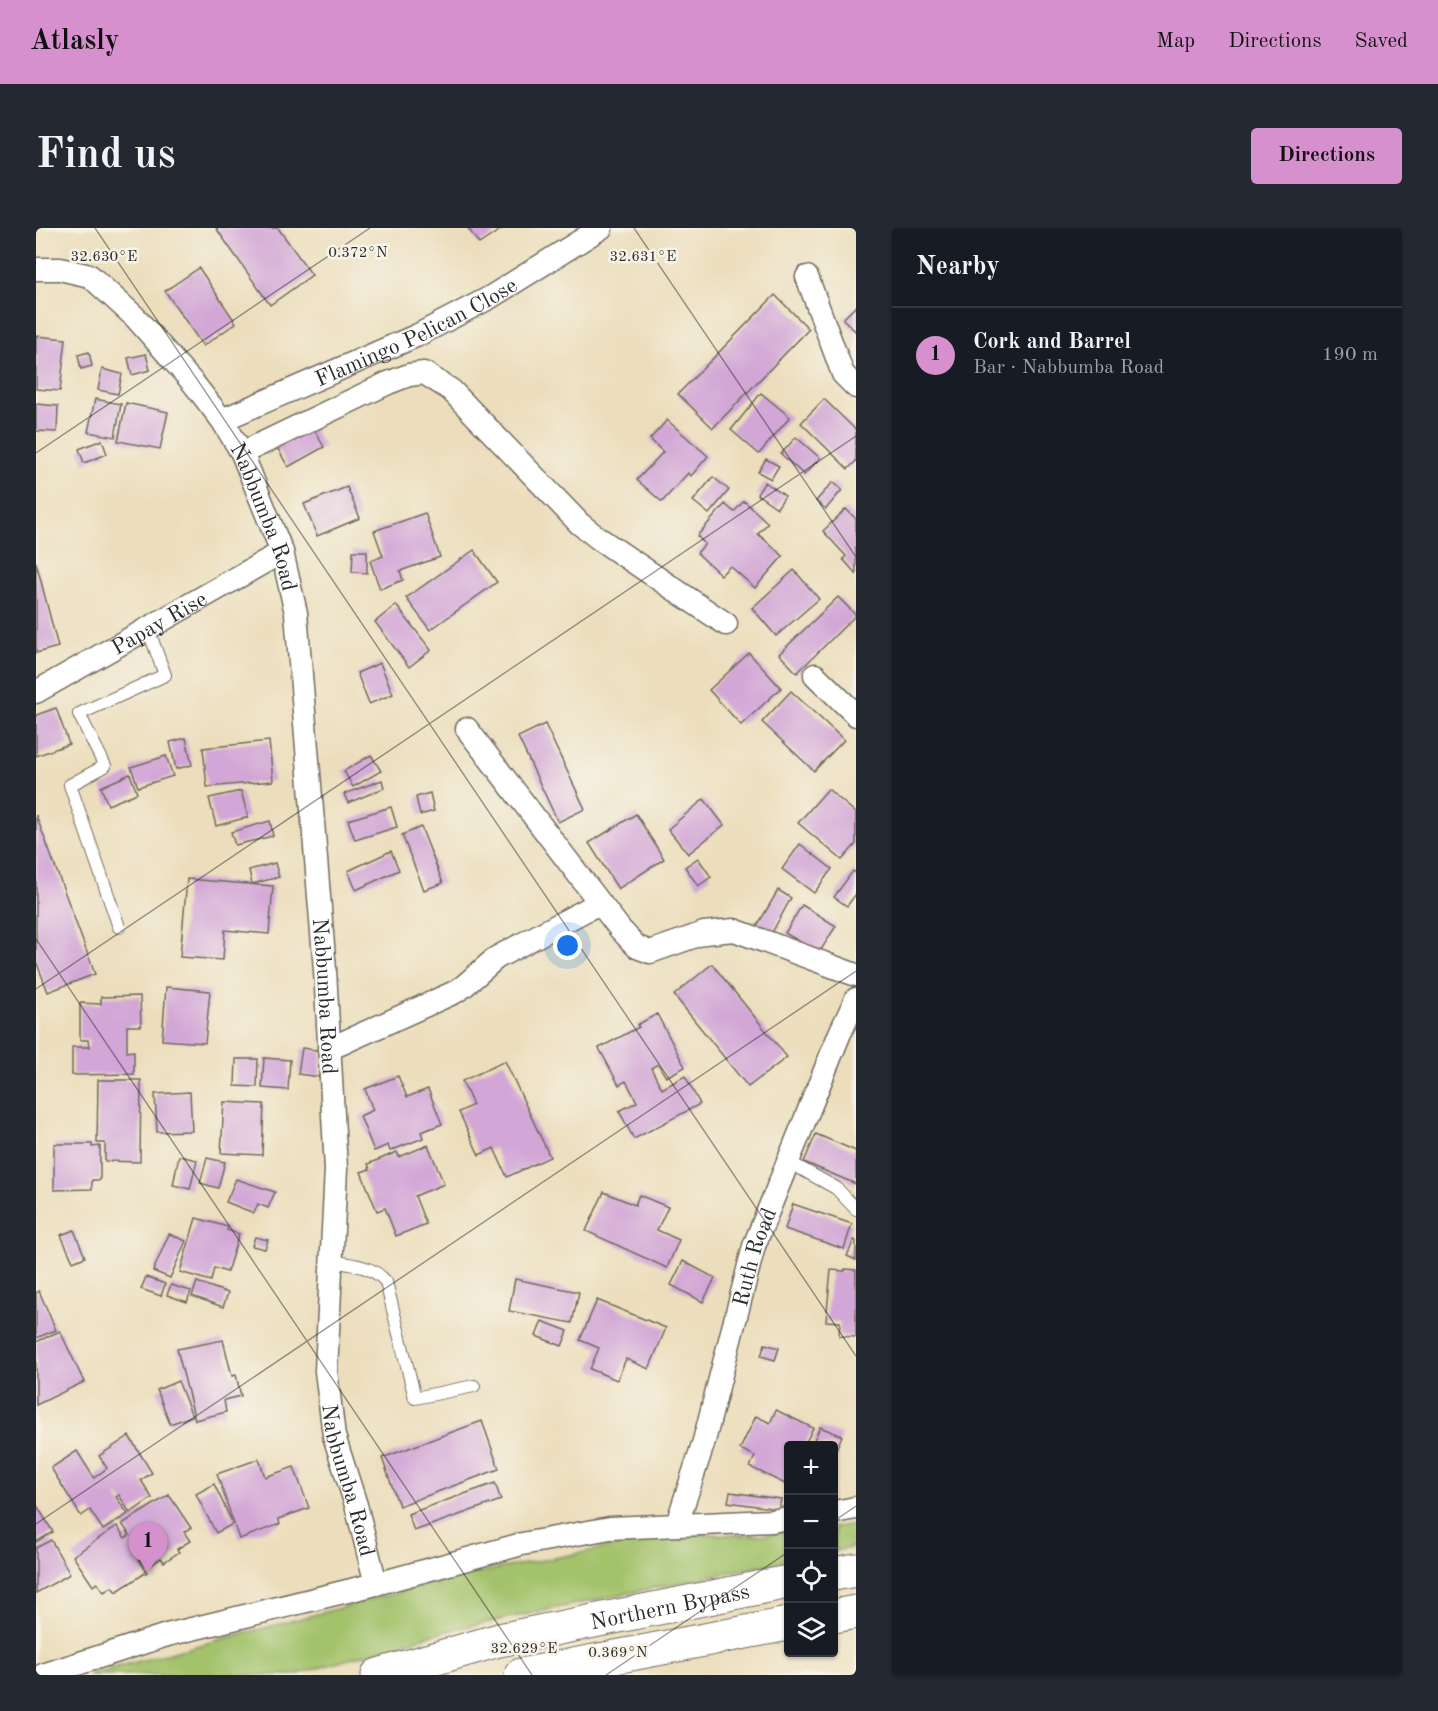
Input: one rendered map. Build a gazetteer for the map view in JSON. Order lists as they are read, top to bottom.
{
  "streets": {
    "highway": ["Northern Bypass"],
    "street": [
      "Flamingo Pelican Close",
      "Nabbumba Road",
      "Papay Rise",
      "Ruth Road"
    ]
  },
  "crossings": [
    ["Flamingo Pelican Close", "Nabbumba Road"],
    ["Nabbumba Road", "Papay Rise"]
  ],
  "page": {
    "header": "Atlasly",
    "nav": ["Map", "Directions", "Saved"],
    "buttons": "Directions",
    "title": "Find us",
    "heading": "Nearby",
    "list": [
      {
        "mark": "1",
        "name": "Cork and Barrel",
        "note": "Bar · Nabbumba Road",
        "value": "190 m"
      }
    ],
    "map_buttons": ["+", "−"],
    "pins": "1"
  },
  "coordinates": [
    "0.372°N",
    "32.630°E",
    "32.631°E",
    "32.629°E",
    "0.369°N"
  ]
}
